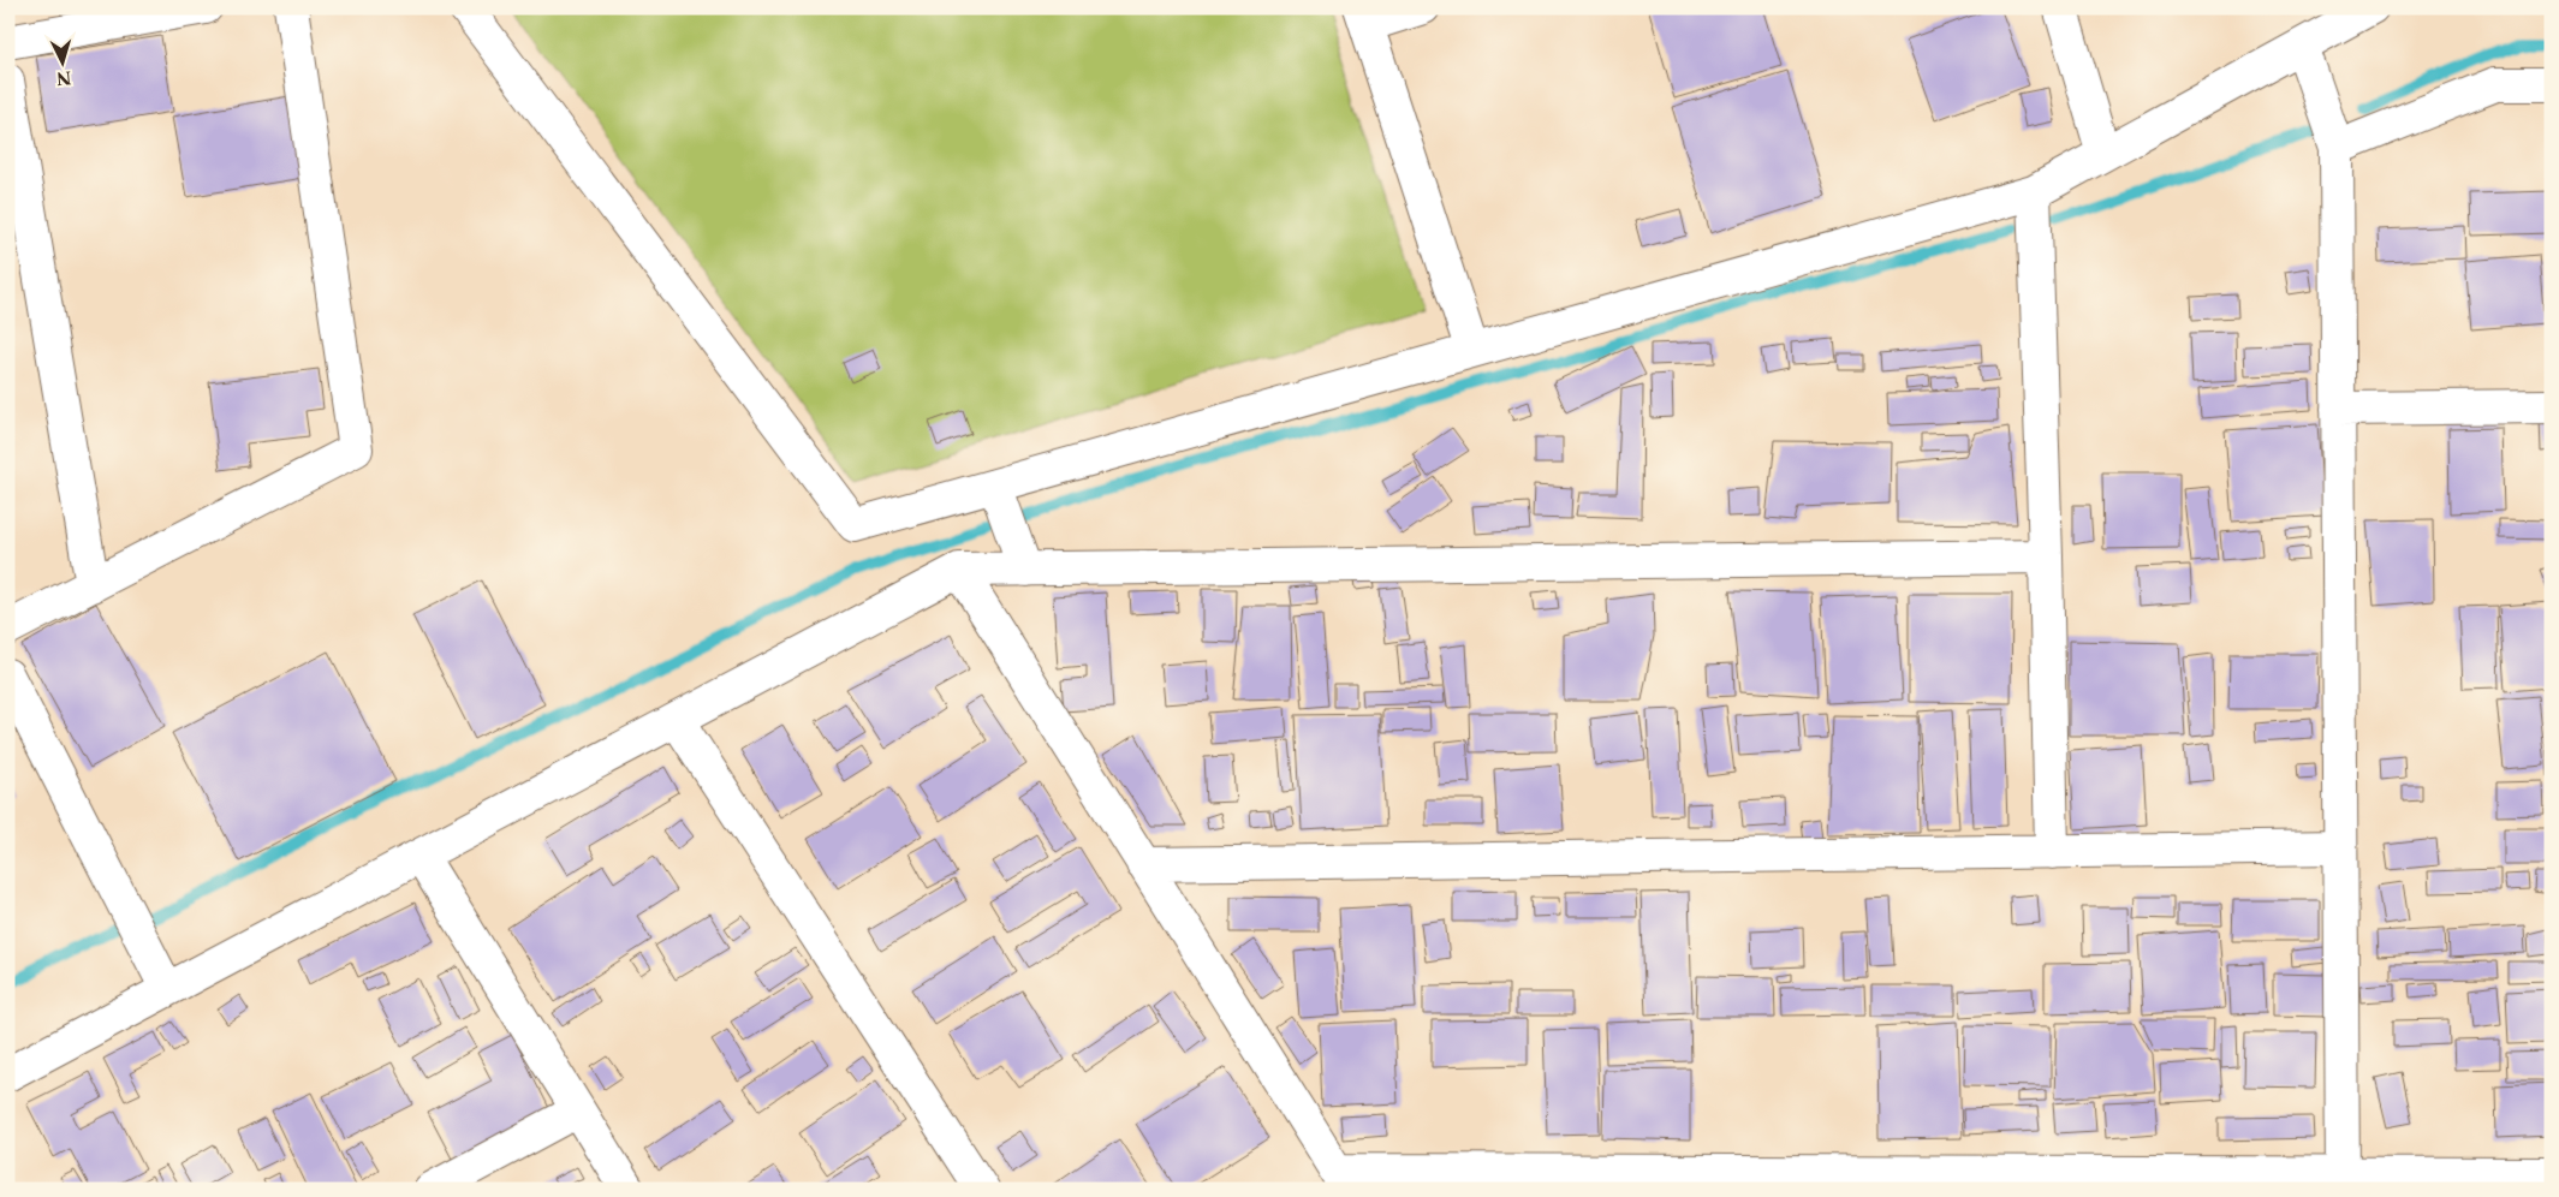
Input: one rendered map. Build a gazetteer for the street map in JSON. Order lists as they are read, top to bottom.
{
  "north": "bottom"
}
